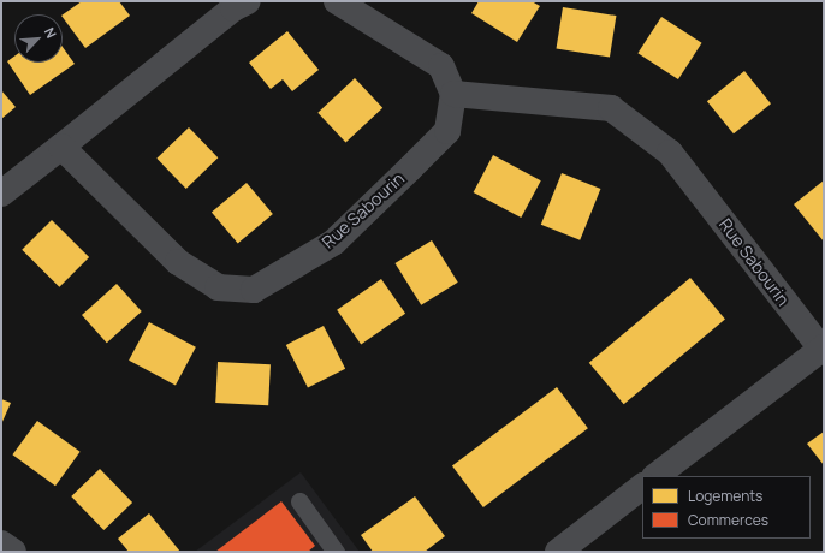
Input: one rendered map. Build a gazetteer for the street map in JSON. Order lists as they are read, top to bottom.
{
  "streets": {
    "street": ["Rue Sabourin"]
  },
  "legend": ["Logements", "Commerces"],
  "north": "top right"
}
